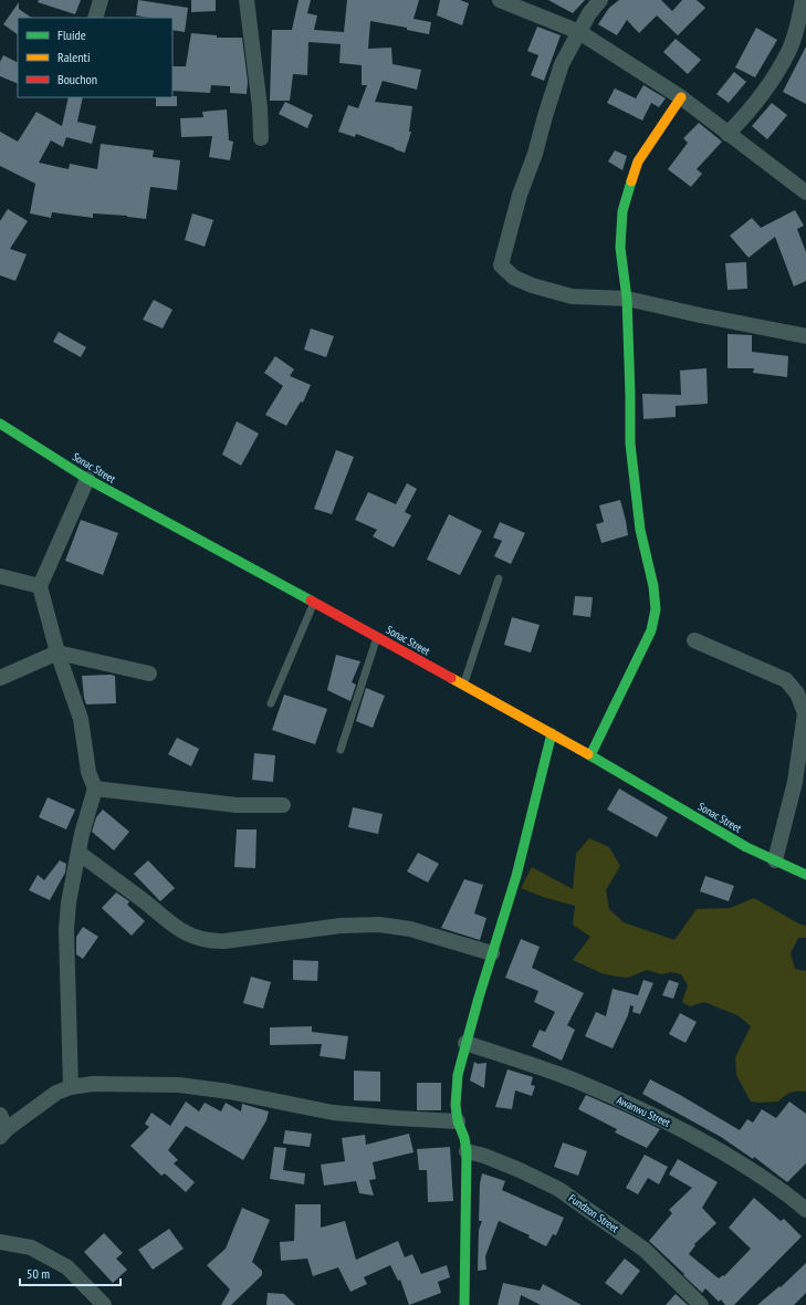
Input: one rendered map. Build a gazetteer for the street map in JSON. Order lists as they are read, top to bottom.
{
  "streets": {
    "main road": ["Sonac Street"],
    "street": ["Awanwu Street", "Fundzon Street"]
  },
  "legend": ["Fluide", "Ralenti", "Bouchon"],
  "scale_bar": "50 m"
}
